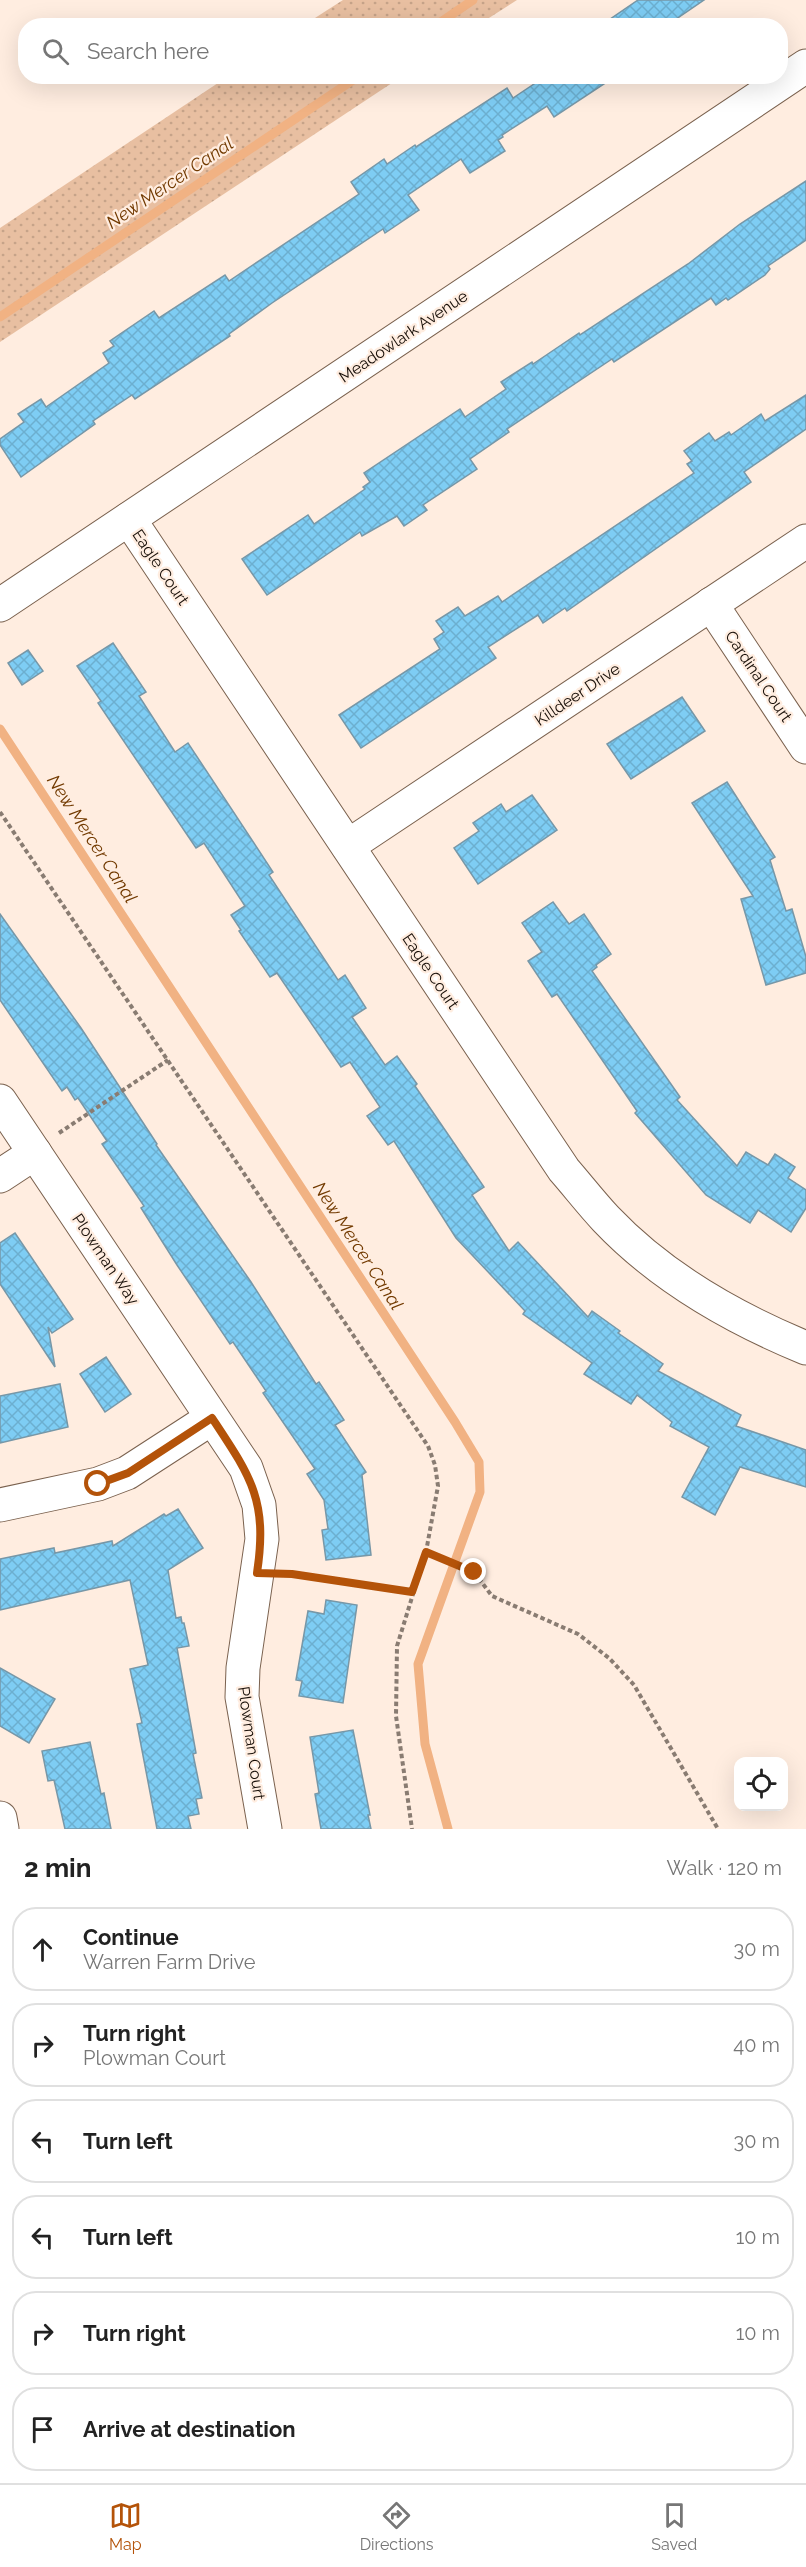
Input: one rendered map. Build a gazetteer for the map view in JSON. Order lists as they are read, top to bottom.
{
  "streets": {
    "street": [
      "Meadowlark Avenue",
      "Eagle Court",
      "Cardinal Court",
      "Killdeer Drive",
      "Plowman Way",
      "Plowman Court"
    ]
  },
  "crossings": [
    ["Meadowlark Avenue", "Eagle Court"],
    ["Eagle Court", "Killdeer Drive"],
    ["Cardinal Court", "Killdeer Drive"],
    ["Plowman Way", "Plowman Court"]
  ],
  "water": ["New Mercer Canal"],
  "page": {
    "search": "Search here",
    "heading": ["2 min", "Walk · 120 m"],
    "list": [
      ["Continue", "Warren Farm Drive", "30 m"],
      ["Turn right", "Plowman Court", "40 m"],
      ["Turn left", "30 m"],
      ["Turn left", "10 m"],
      ["Turn right", "10 m"],
      "Arrive at destination"
    ],
    "nav": ["Map", "Directions", "Saved"]
  }
}
